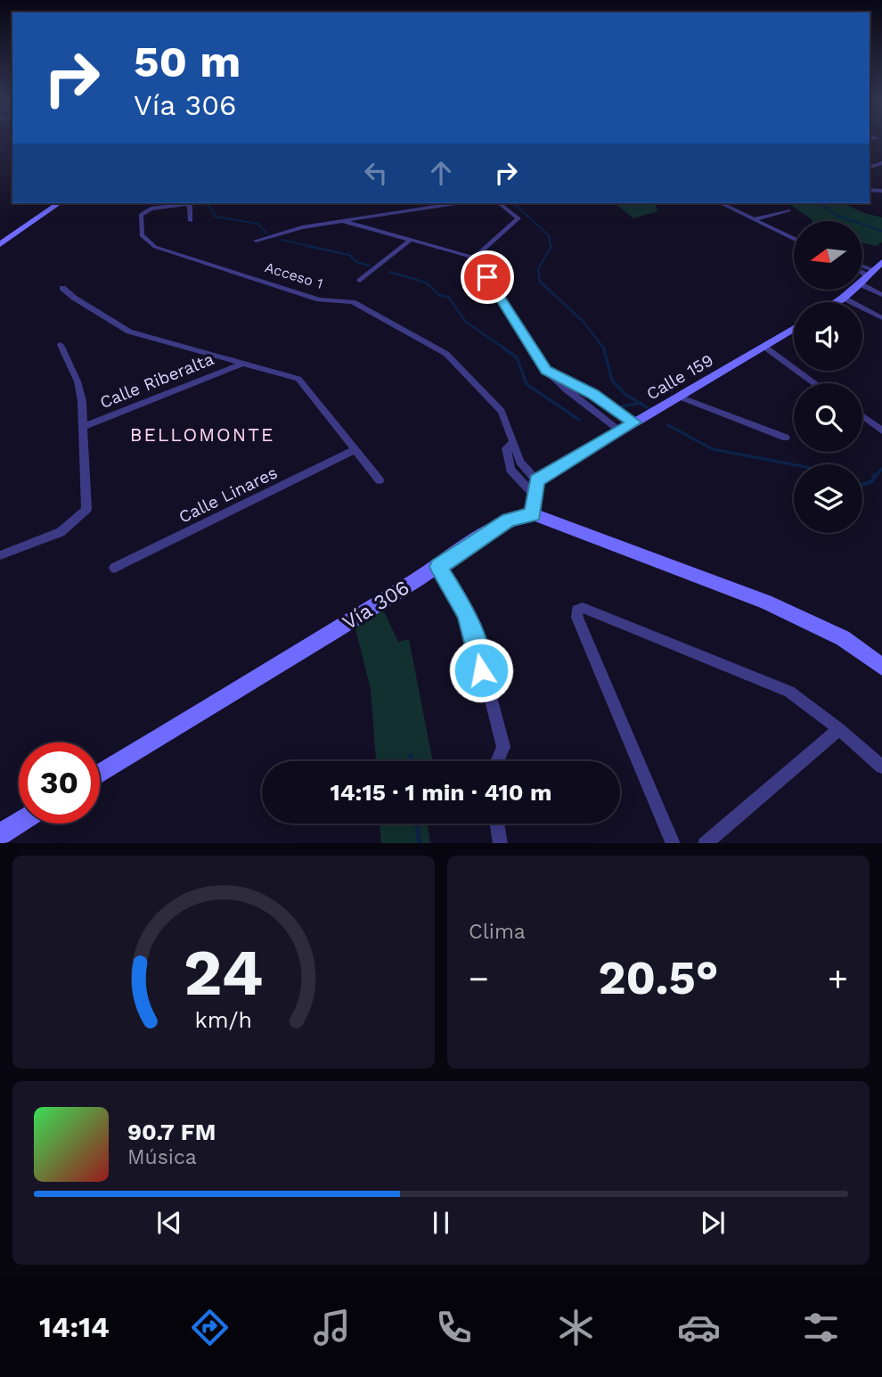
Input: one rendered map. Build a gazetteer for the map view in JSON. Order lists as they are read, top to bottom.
{
  "streets": {
    "street": [
      "Acceso 1",
      "Calle 159",
      "Calle Riberalta",
      "Calle Linares",
      "Vía 306"
    ]
  },
  "crossings": [
    ["Acceso 1", "Calle 159"]
  ],
  "districts": ["BELLOMONTE"],
  "north": "left",
  "page": {
    "turn": ["50 m", "Vía 306"],
    "limit": "30",
    "trip": "14:15 · 1 min · 410 m",
    "tile": "Clima",
    "heat": ["−", "20.5°", "+"],
    "song": ["90.7 FM", "Música"],
    "tabs": "14:14",
    "gauge": ["24", "km/h"]
  }
}
